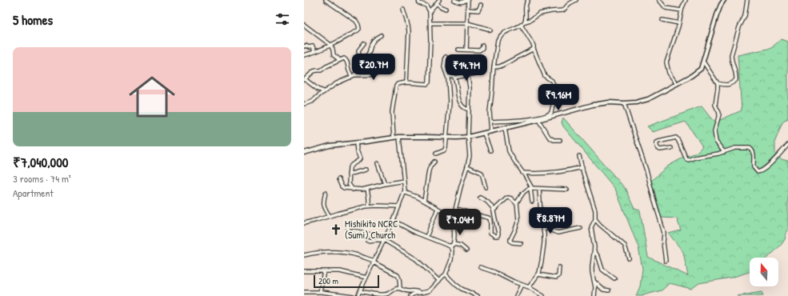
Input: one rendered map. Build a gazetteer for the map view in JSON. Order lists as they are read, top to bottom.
{
  "places": {
    "church": ["Mishikito NCRC (Sumi) Church"]
  },
  "scale_bar": "200 m",
  "north": "top",
  "page": {
    "heading": "5 homes",
    "list": [
      {
        "name": "₹7,040,000",
        "note": "3 rooms · 74 m² · Apartment"
      }
    ],
    "price": [
      "₹20.7M",
      "₹14.7M",
      "₹9.16M",
      "₹8.87M",
      "₹7.04M"
    ],
    "scale": "200 m"
  }
}
